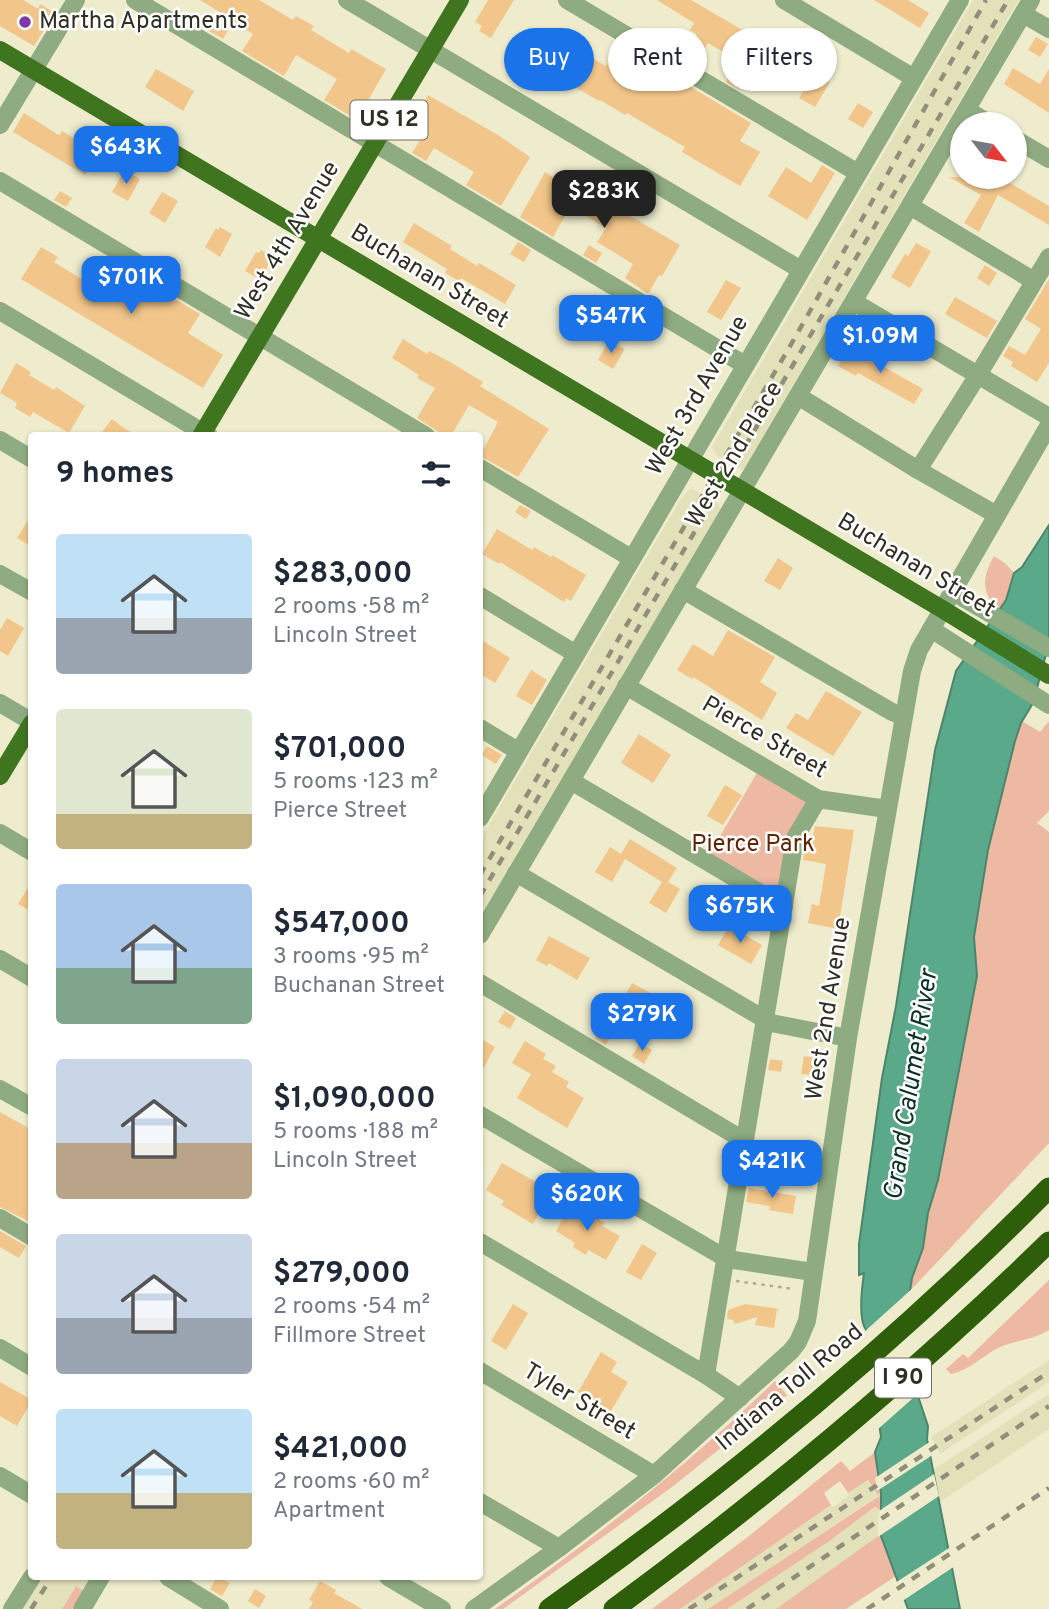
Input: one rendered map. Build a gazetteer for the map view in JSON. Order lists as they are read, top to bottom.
{
  "streets": {
    "highway": ["I 90", "Indiana Toll Road"],
    "main road": ["US 12", "West 4th Avenue", "Buchanan Street"],
    "street": [
      "West 3rd Avenue",
      "West 2nd Place",
      "Pierce Street",
      "West 2nd Avenue",
      "Tyler Street"
    ]
  },
  "crossings": [
    ["West 4th Avenue", "Buchanan Street"],
    ["Buchanan Street", "West 3rd Avenue"],
    ["Buchanan Street", "West 2nd Place"],
    ["Buchanan Street", "West 2nd Avenue"],
    ["West 2nd Place", "Pierce Street"],
    ["Pierce Street", "West 2nd Avenue"],
    ["West 2nd Avenue", "Tyler Street"]
  ],
  "water": ["Grand Calumet River"],
  "parks": ["Pierce Park"],
  "places": ["Martha Apartments"],
  "north": "bottom right",
  "page": {
    "chip": ["Buy", "Rent", "Filters"],
    "price": [
      "$643K",
      "$283K",
      "$701K",
      "$547K",
      "$1.09M",
      "$675K",
      "$279K",
      "$421K",
      "$620K"
    ],
    "heading": "9 homes",
    "list": [
      {
        "name": "$283,000",
        "note": "2 rooms · 58 m² · Lincoln Street"
      },
      {
        "name": "$701,000",
        "note": "5 rooms · 123 m² · Pierce Street"
      },
      {
        "name": "$547,000",
        "note": "3 rooms · 95 m² · Buchanan Street"
      },
      {
        "name": "$1,090,000",
        "note": "5 rooms · 188 m² · Lincoln Street"
      },
      {
        "name": "$279,000",
        "note": "2 rooms · 54 m² · Fillmore Street"
      },
      {
        "name": "$421,000",
        "note": "2 rooms · 60 m² · Apartment"
      }
    ]
  }
}
